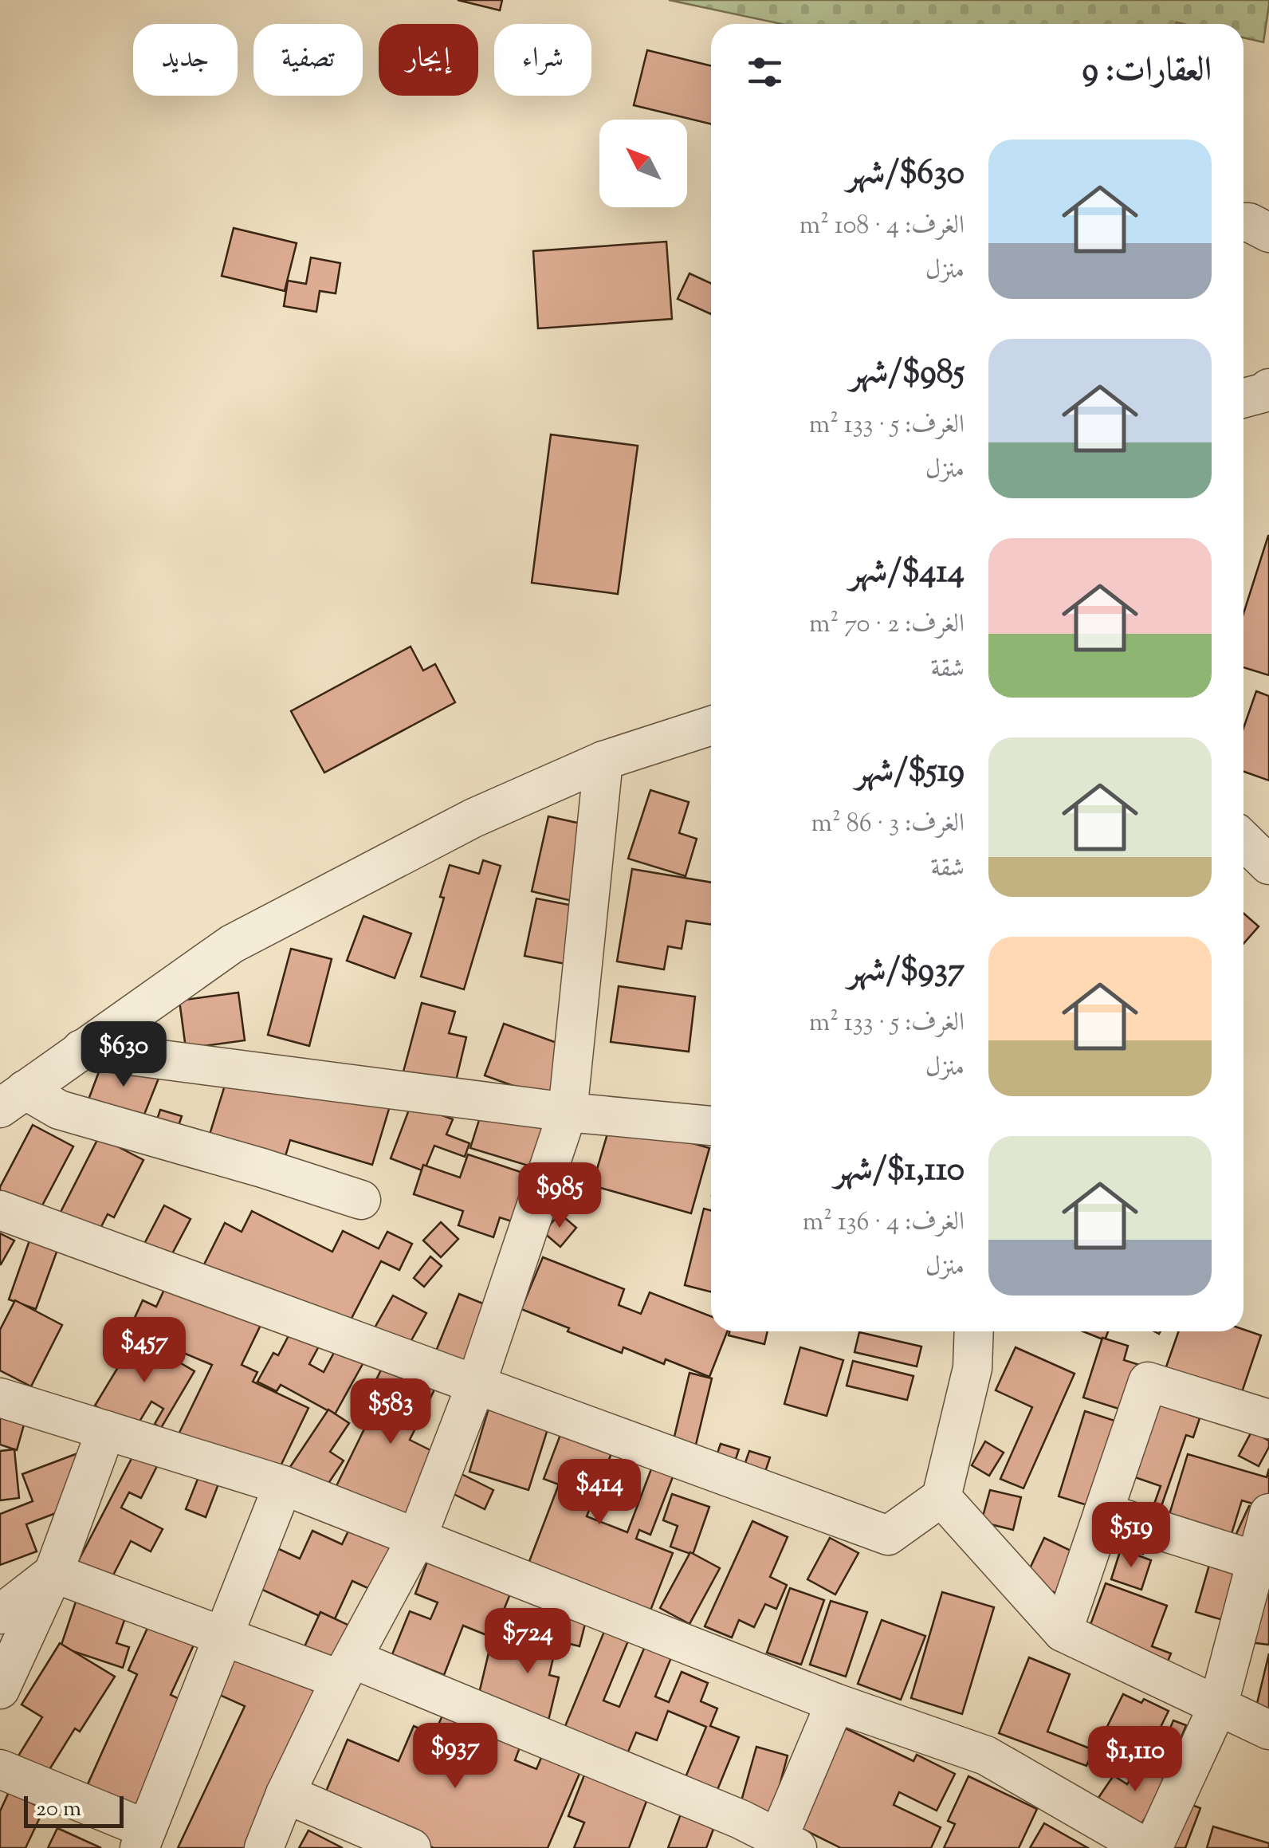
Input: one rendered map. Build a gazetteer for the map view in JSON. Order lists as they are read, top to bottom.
{
  "scale_bar": "20 m",
  "north": "top left",
  "page": {
    "chip": [
      "شراء",
      "إيجار",
      "تصفية",
      "جديد"
    ],
    "heading": "العقارات: 9",
    "list": [
      {
        "name": "$630/شهر",
        "note": "الغرف: 4 · 108 m² · منزل"
      },
      {
        "name": "$985/شهر",
        "note": "الغرف: 5 · 133 m² · منزل"
      },
      {
        "name": "$414/شهر",
        "note": "الغرف: 2 · 70 m² · شقة"
      },
      {
        "name": "$519/شهر",
        "note": "الغرف: 3 · 86 m² · شقة"
      },
      {
        "name": "$937/شهر",
        "note": "الغرف: 5 · 133 m² · منزل"
      },
      {
        "name": "$1,110/شهر",
        "note": "الغرف: 4 · 136 m² · منزل"
      }
    ],
    "price": [
      "$630",
      "$985",
      "$457",
      "$583",
      "$414",
      "$519",
      "$724",
      "$937",
      "$1,110"
    ],
    "scale": "20 m"
  }
}
